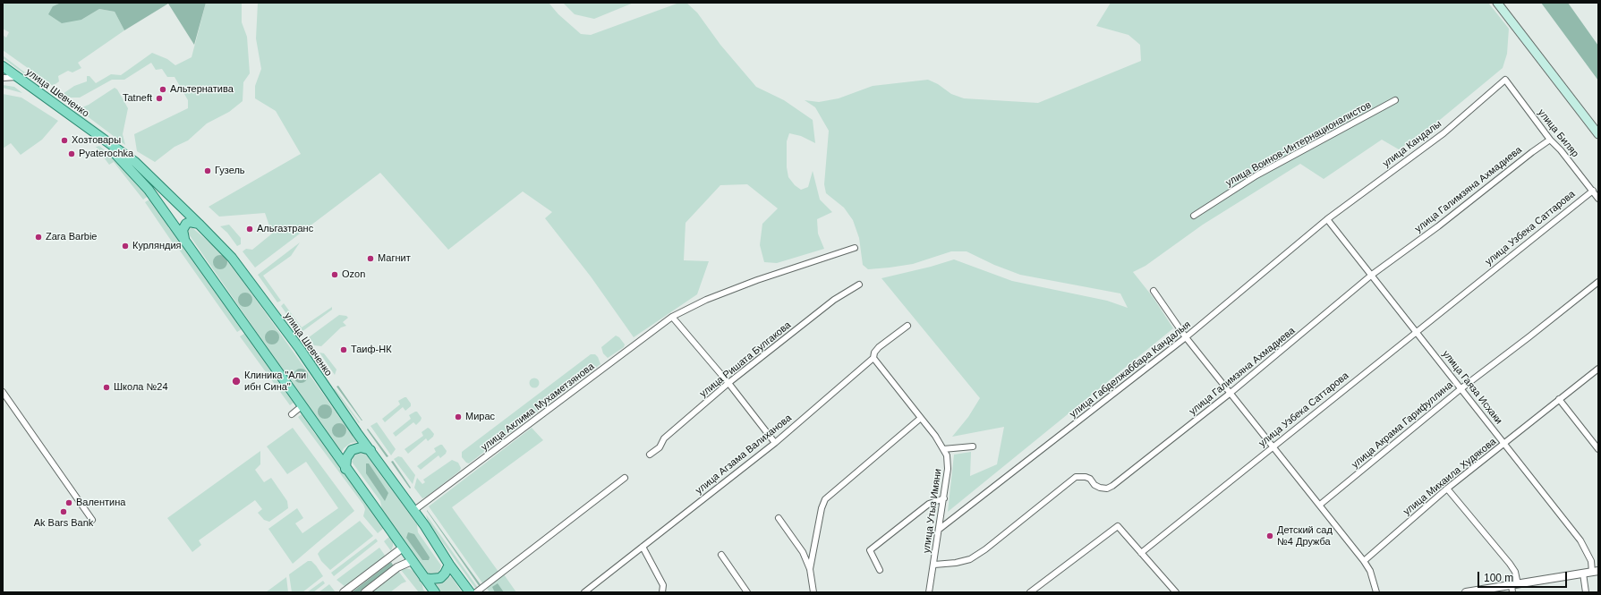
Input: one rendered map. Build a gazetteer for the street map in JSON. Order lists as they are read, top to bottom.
{
  "streets": {
    "main road": ["улица Шевченко"],
    "street": [
      "улица Биляр",
      "улица Воинов-Интернационалистов",
      "улица Кандалы",
      "улица Галимзяна Ахмадиева",
      "улица Узбека Саттарова",
      "улица Ришата Булгакова",
      "улица Габделжаббара Кандалыя",
      "улица Гаяза Исхаки",
      "улица Аклима Мухаметзянова",
      "улица Акрама Гарифуллина",
      "улица Агзама Валиханова",
      "улица Михаила Худякова",
      "улица Утыз Имяни"
    ]
  },
  "crossings": [
    ["улица Шевченко", "улица Аклима Мухаметзянова"],
    ["улица Биляр", "улица Кандалы"],
    ["улица Биляр", "улица Галимзяна Ахмадиева"],
    ["улица Биляр", "улица Узбека Саттарова"],
    ["улица Кандалы", "улица Габделжаббара Кандалыя"],
    ["улица Кандалы", "улица Гаяза Исхаки"],
    ["улица Галимзяна Ахмадиева", "улица Гаяза Исхаки"],
    ["улица Галимзяна Ахмадиева", "улица Утыз Имяни"],
    ["улица Узбека Саттарова", "улица Гаяза Исхаки"],
    ["улица Габделжаббара Кандалыя", "улица Гаяза Исхаки"],
    ["улица Габделжаббара Кандалыя", "улица Утыз Имяни"],
    ["улица Гаяза Исхаки", "улица Акрама Гарифуллина"],
    ["улица Гаяза Исхаки", "улица Михаила Худякова"],
    ["улица Агзама Валиханова", "улица Утыз Имяни"]
  ],
  "places": [
    "Альтернатива",
    "Tatneft",
    "Хозтовары",
    "Pyaterochka",
    "Гузель",
    "Альгазтранс",
    "Zara Barbie",
    "Курляндия",
    "Магнит",
    "Ozon",
    "Таиф-НК",
    "Клиника \"Али ибн Сина\"",
    "Школа №24",
    "Мирас",
    "Валентина",
    "Ak Bars Bank",
    "Детский сад №4 Дружба"
  ],
  "scale_bar": "100 m"
}
